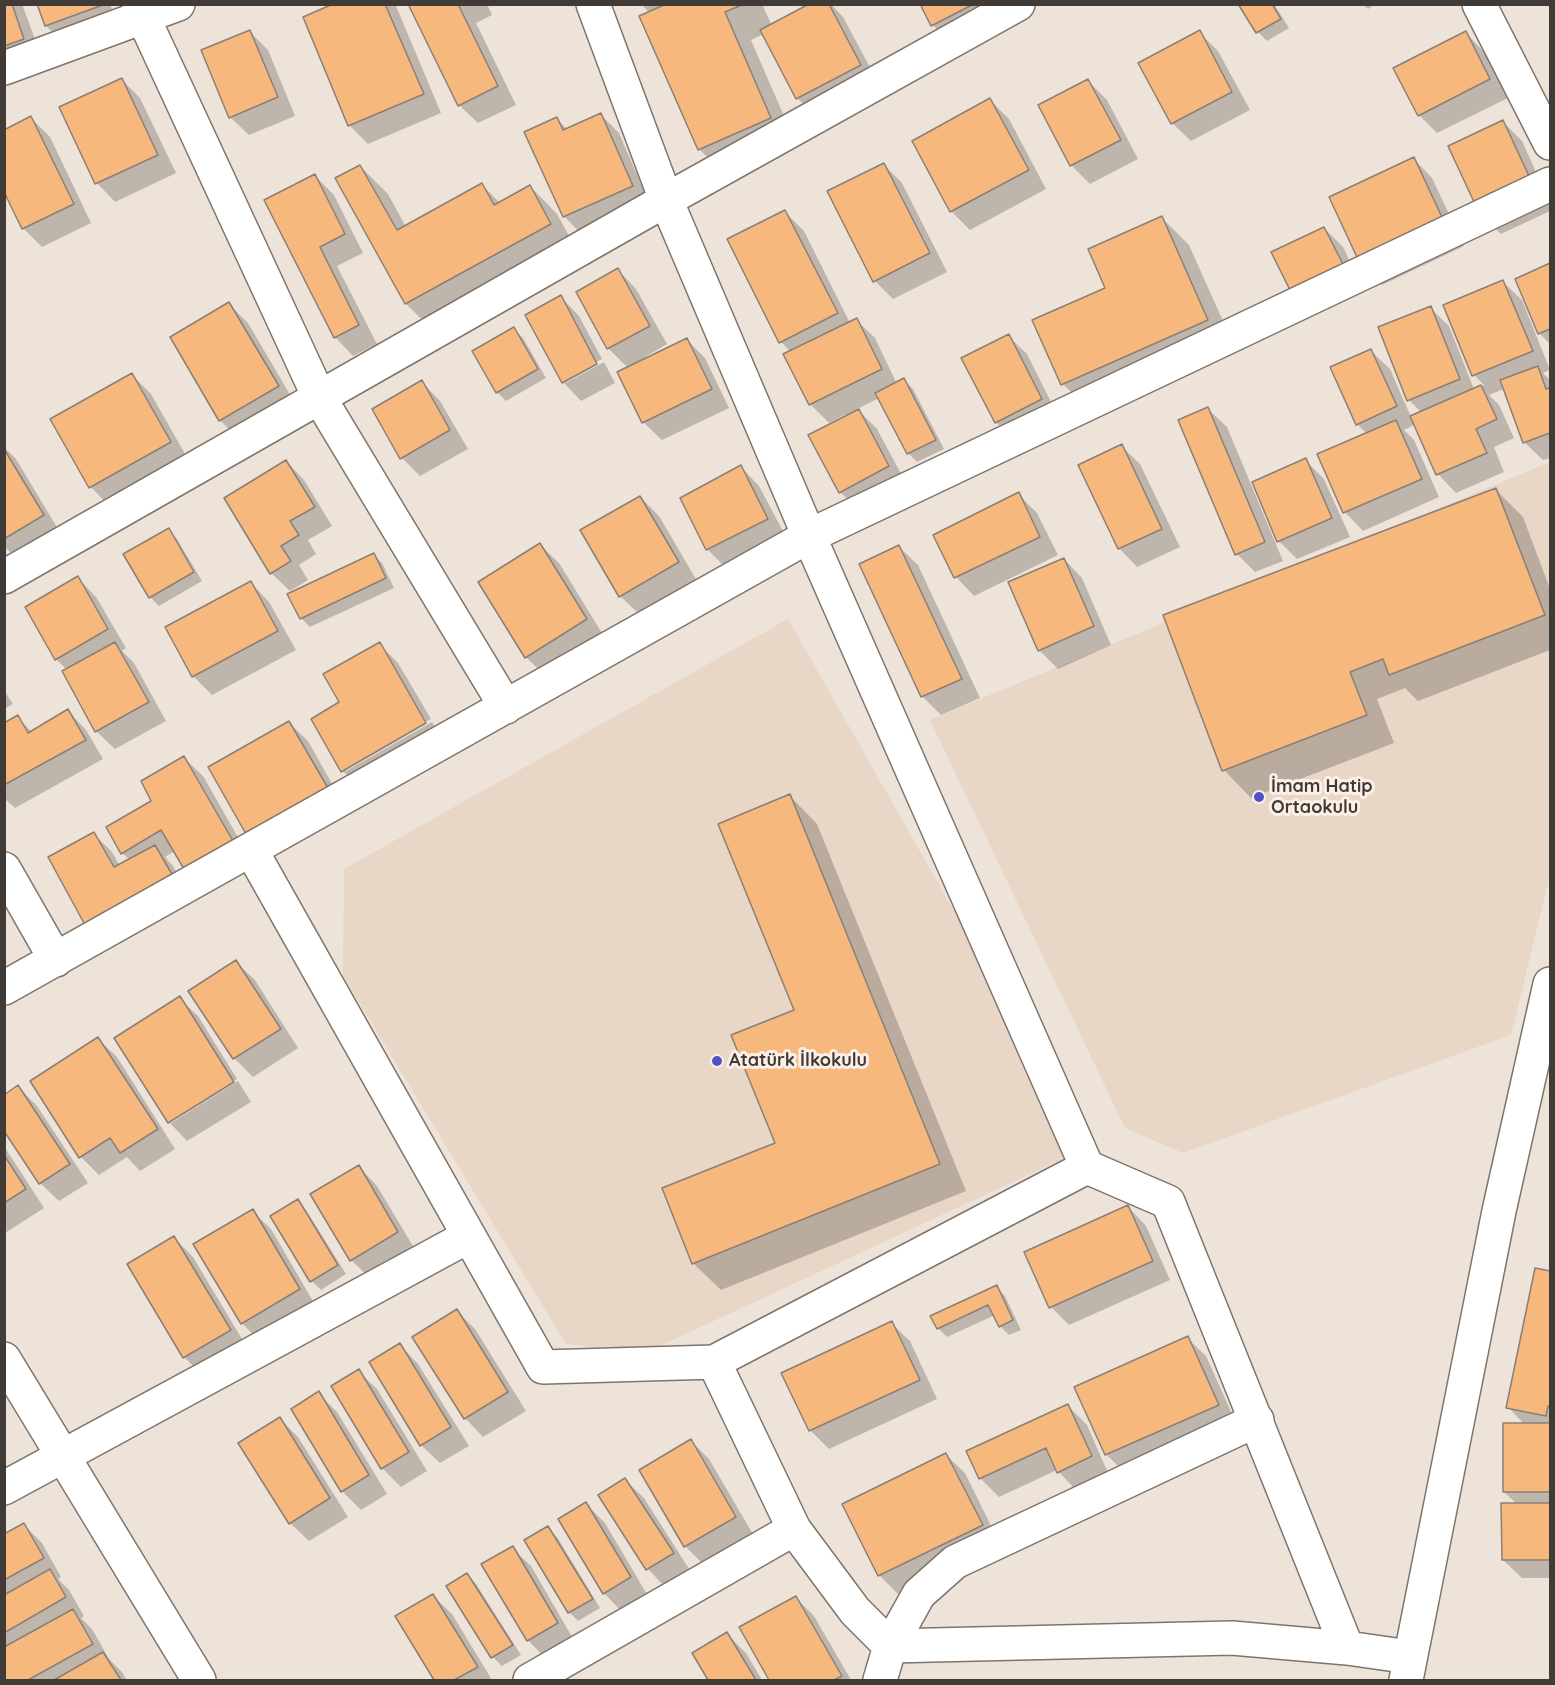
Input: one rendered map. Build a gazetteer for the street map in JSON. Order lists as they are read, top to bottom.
{
  "places": ["İmam Hatip Ortaokulu", "Atatürk İlkokulu"]
}
